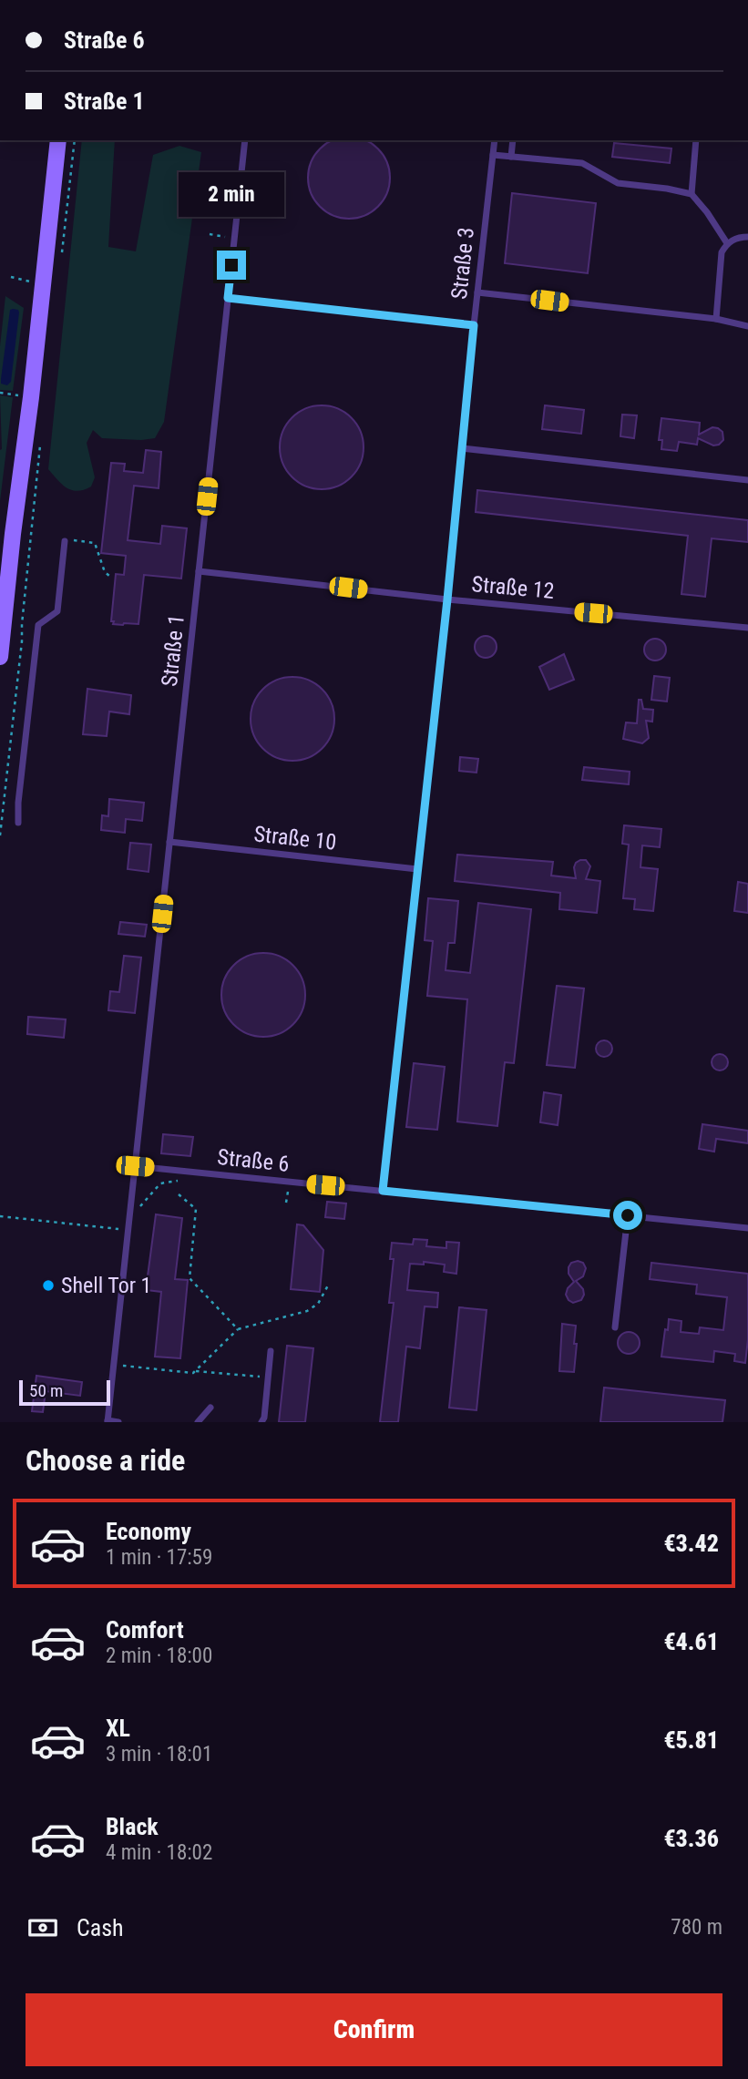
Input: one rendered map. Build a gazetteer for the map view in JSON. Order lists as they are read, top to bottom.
{
  "streets": {
    "lane": [
      "Straße 3",
      "Straße 12",
      "Straße 1",
      "Straße 10",
      "Straße 6"
    ]
  },
  "crossings": [
    ["Straße 3", "Straße 12"],
    ["Straße 3", "Straße 10"],
    ["Straße 3", "Straße 6"],
    ["Straße 12", "Straße 1"],
    ["Straße 1", "Straße 10"],
    ["Straße 1", "Straße 6"]
  ],
  "places": ["Shell Tor 1"],
  "scale_bar": "50 m",
  "page": {
    "banner": ["Straße 6", "Straße 1"],
    "bubble": "2 min",
    "scale": "50 m",
    "heading": "Choose a ride",
    "list": [
      {
        "name": "Economy",
        "note": "1 min · 17:59",
        "value": "€3.42"
      },
      {
        "name": "Comfort",
        "note": "2 min · 18:00",
        "value": "€4.61"
      },
      {
        "name": "XL",
        "note": "3 min · 18:01",
        "value": "€5.81"
      },
      {
        "name": "Black",
        "note": "4 min · 18:02",
        "value": "€3.36"
      }
    ],
    "pay": ["Cash", "780 m"],
    "buttons": "Confirm"
  }
}
